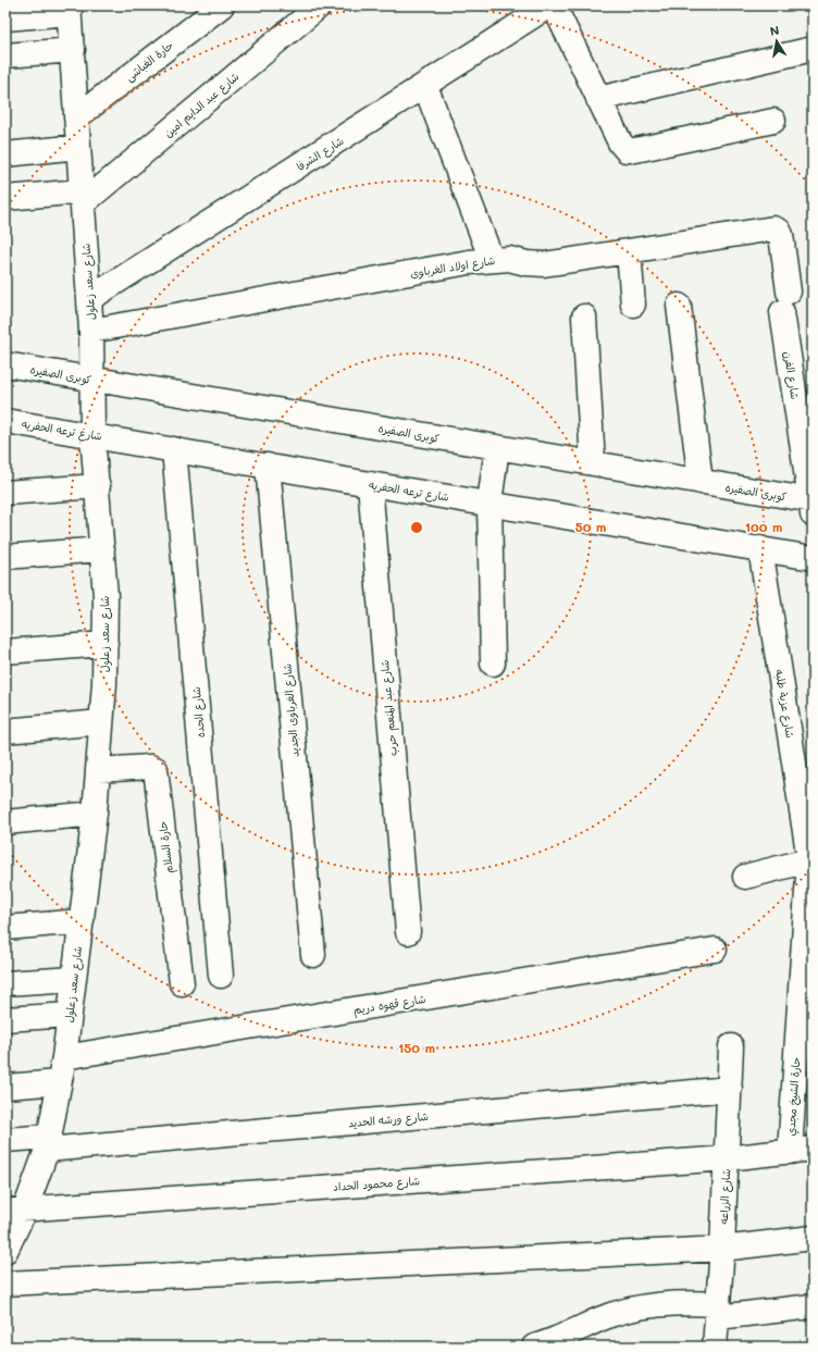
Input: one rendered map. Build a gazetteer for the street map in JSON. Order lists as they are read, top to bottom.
{
  "streets": {
    "street": [
      "حارة الغباشى",
      "شارع عبد الدايم امين",
      "شارع الشرفا",
      "شارع اولاد الغرباوى",
      "شارع سعد زعلول",
      "كوبرى الصفيره",
      "شارع الفرن",
      "شارع ترعه الحفريه",
      "شارع عزبة طلبه",
      "شارع عبد المنعم حرب",
      "شارع الغرباوى الجديد",
      "شارع الحده",
      "حارة السلام",
      "شارع قهوه دريم",
      "حارة الشيخ مجدي",
      "شارع ورشه الحديد",
      "شارع محمود الحداد",
      "شارع الزراعه"
    ]
  },
  "crossings": [
    ["حارة الغباشى", "شارع سعد زعلول"],
    ["شارع عبد الدايم امين", "شارع سعد زعلول"],
    ["شارع الشرفا", "شارع سعد زعلول"],
    ["شارع اولاد الغرباوى", "شارع سعد زعلول"],
    ["شارع اولاد الغرباوى", "شارع الفرن"],
    ["شارع سعد زعلول", "كوبرى الصفيره"],
    ["شارع سعد زعلول", "شارع ترعه الحفريه"],
    ["شارع سعد زعلول", "حارة السلام"],
    ["شارع سعد زعلول", "شارع قهوه دريم"],
    ["شارع سعد زعلول", "شارع ورشه الحديد"],
    ["شارع سعد زعلول", "شارع محمود الحداد"],
    ["كوبرى الصفيره", "شارع الفرن"],
    ["شارع ترعه الحفريه", "شارع عزبة طلبه"],
    ["شارع ترعه الحفريه", "شارع عبد المنعم حرب"],
    ["شارع ترعه الحفريه", "شارع الغرباوى الجديد"],
    ["شارع ترعه الحفريه", "شارع الحده"],
    ["شارع عزبة طلبه", "حارة الشيخ مجدي"],
    ["حارة الشيخ مجدي", "شارع محمود الحداد"],
    ["شارع ورشه الحديد", "شارع الزراعه"],
    ["شارع محمود الحداد", "شارع الزراعه"]
  ],
  "north": "top",
  "rings": ["50 m", "100 m", "150 m"]
}
